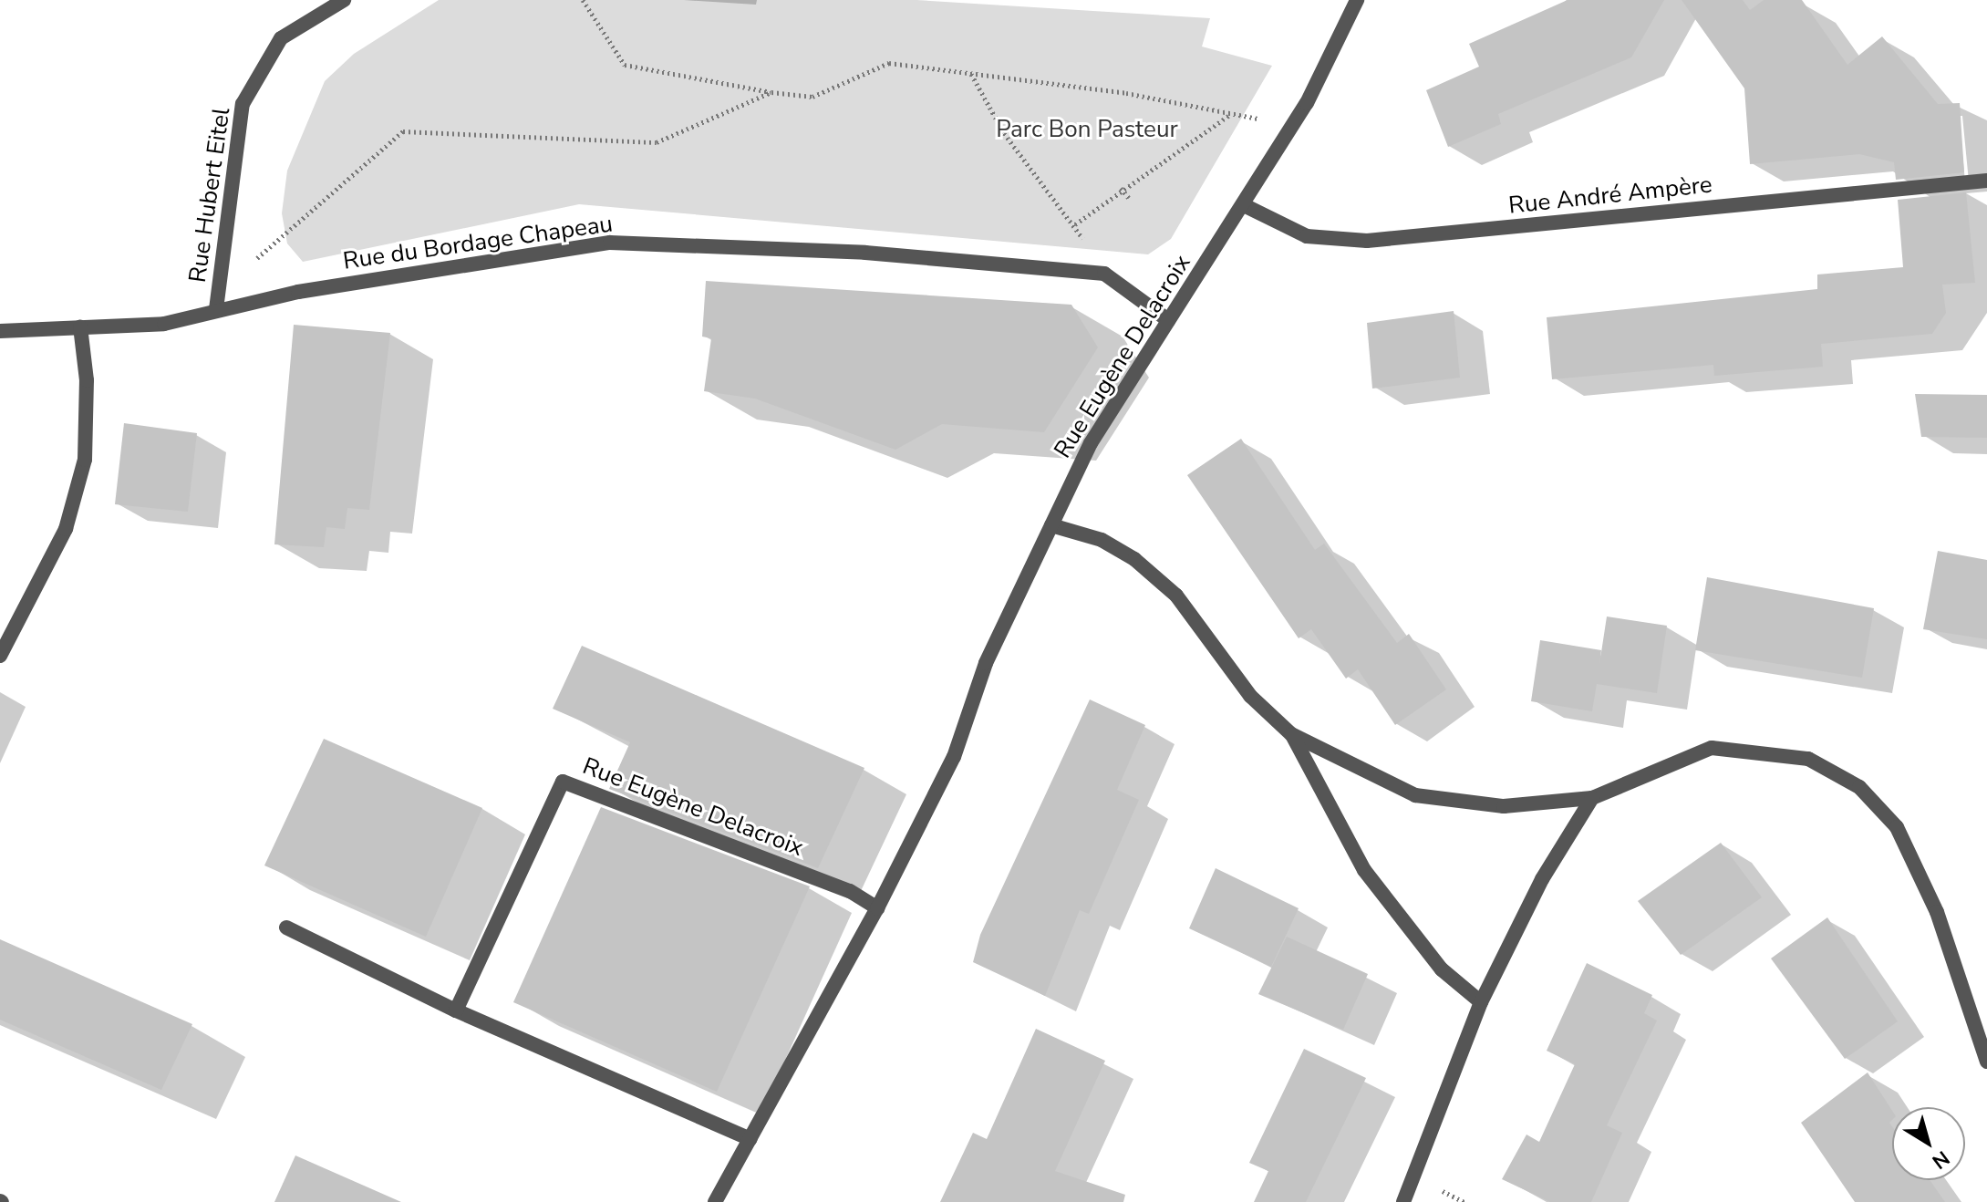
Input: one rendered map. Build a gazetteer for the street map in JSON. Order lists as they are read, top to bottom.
{
  "streets": {
    "street": [
      "Rue Hubert Eitel",
      "Rue André Ampère",
      "Rue du Bordage Chapeau",
      "Rue Eugène Delacroix"
    ]
  },
  "crossings": [
    ["Rue Hubert Eitel", "Rue du Bordage Chapeau"],
    ["Rue André Ampère", "Rue Eugène Delacroix"],
    ["Rue du Bordage Chapeau", "Rue Eugène Delacroix"]
  ],
  "parks": ["Parc Bon Pasteur"],
  "north": "bottom right"
}
